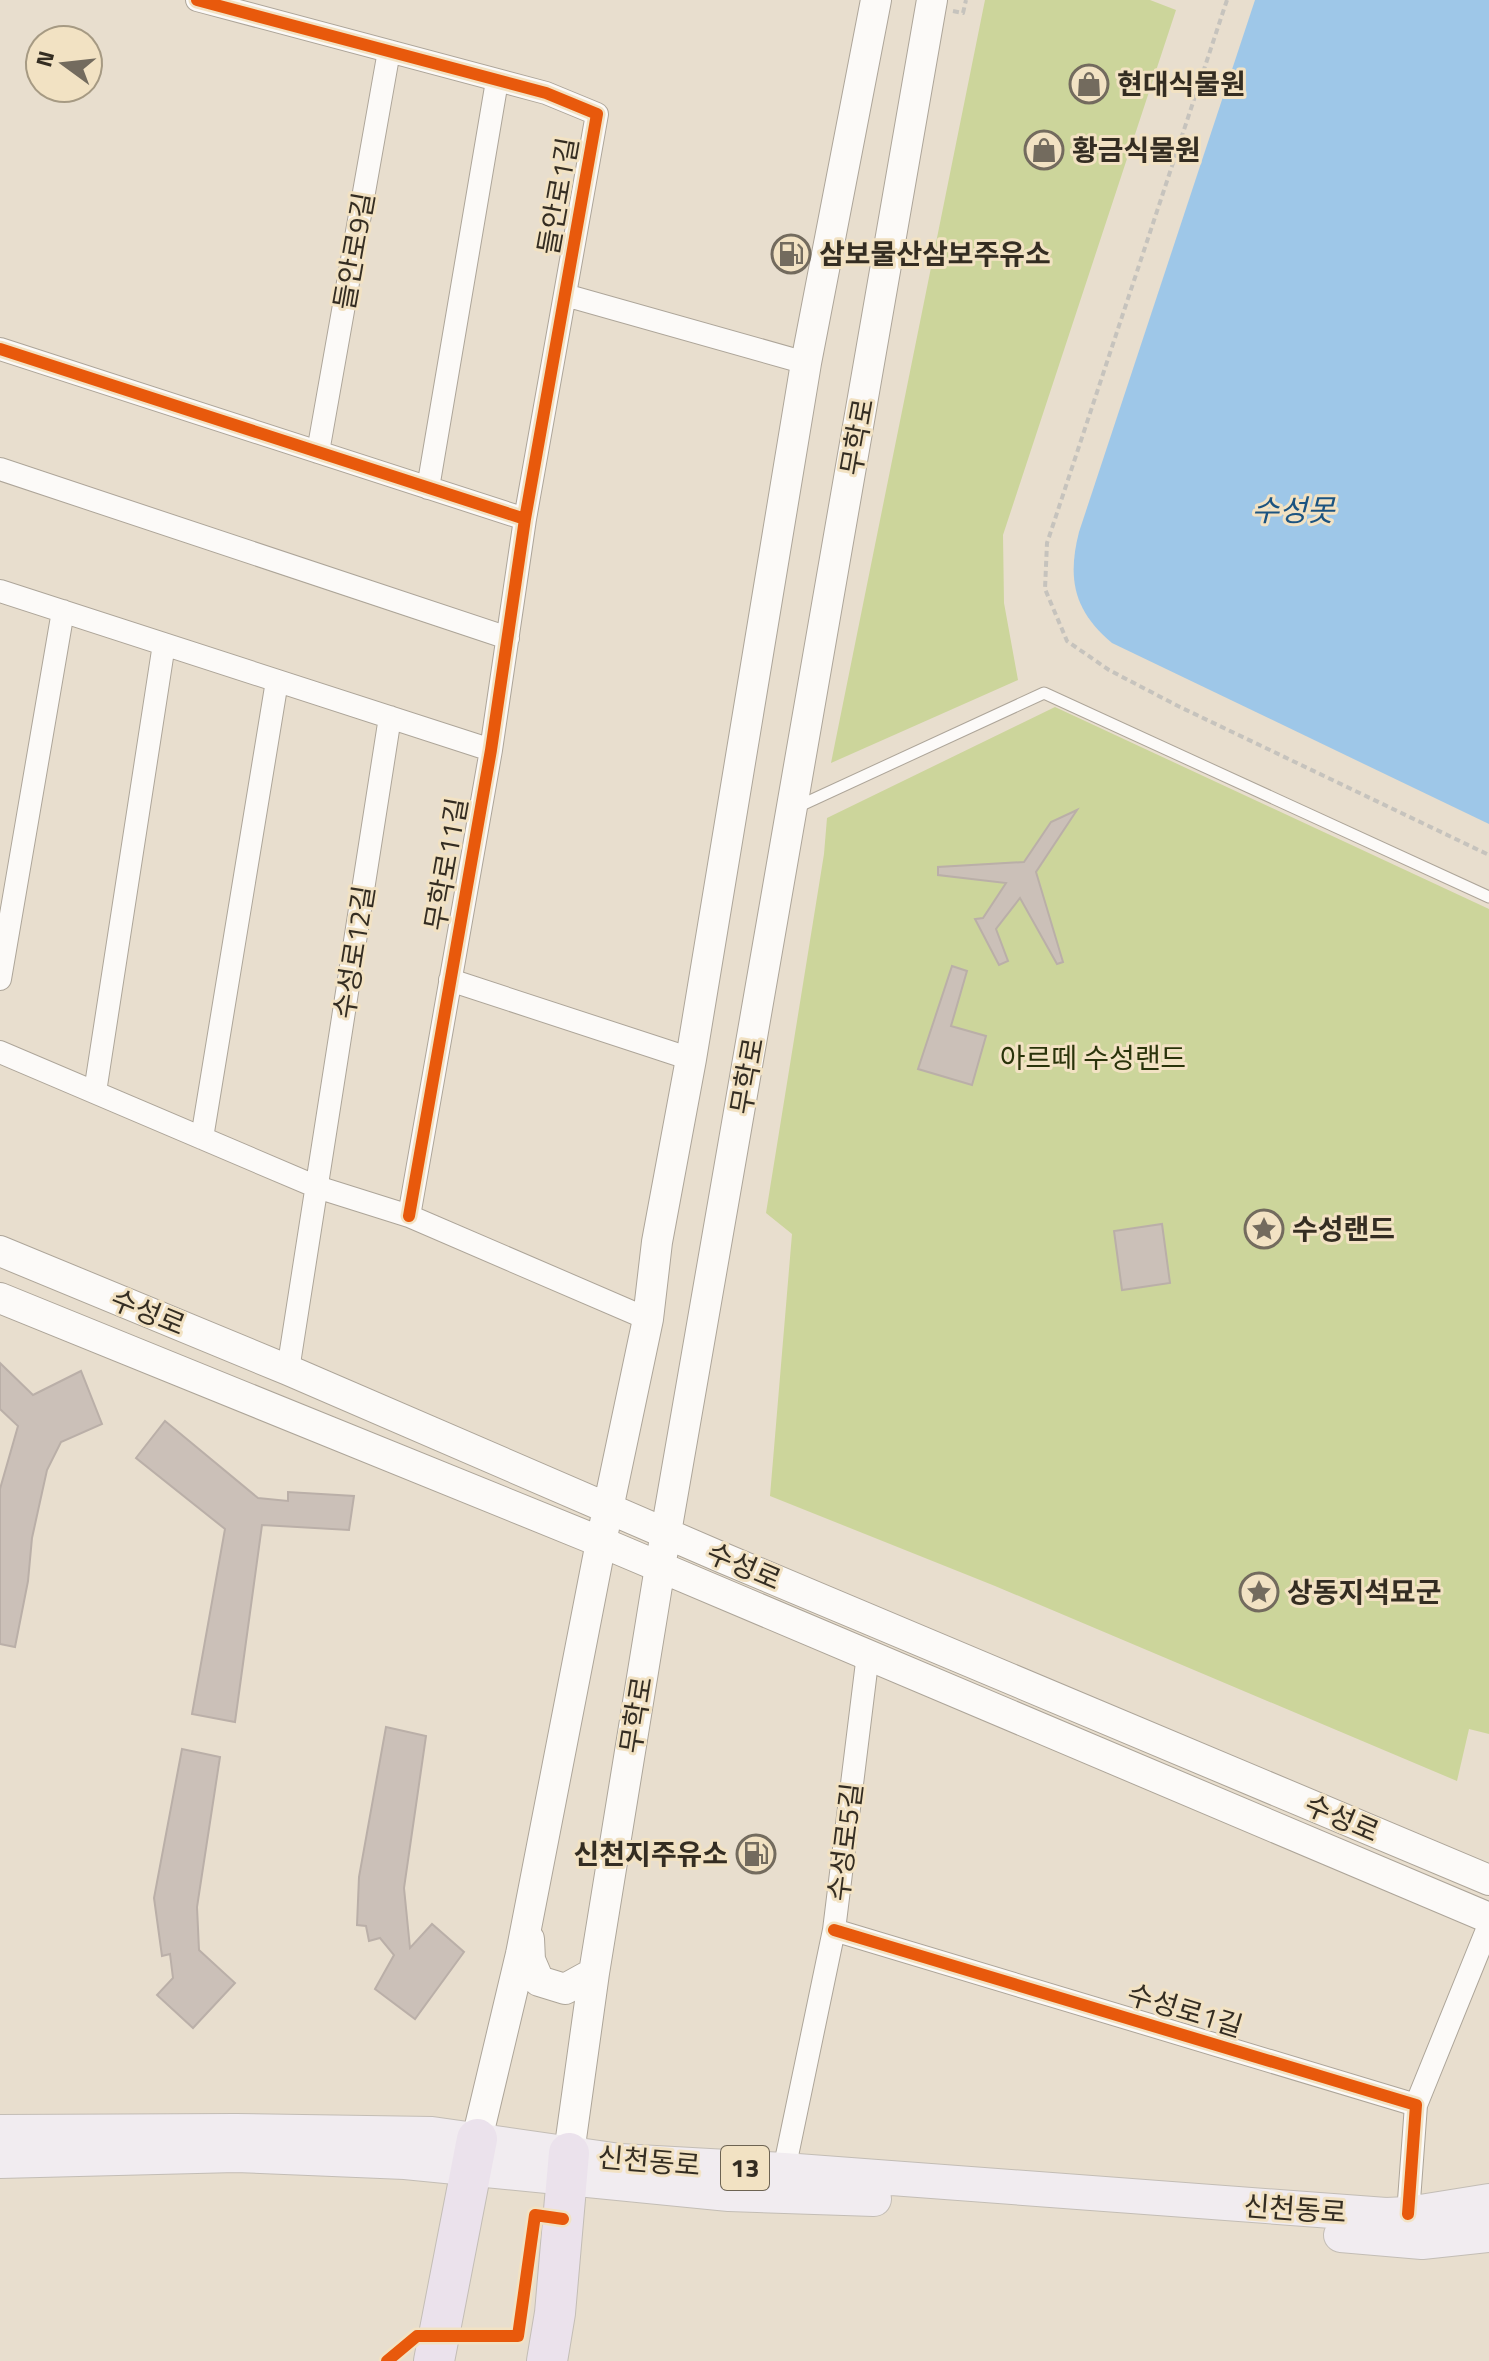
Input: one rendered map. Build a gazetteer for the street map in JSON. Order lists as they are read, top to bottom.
{
  "streets": {
    "main road": [
      "무학로",
      "수성로",
      "신천동로",
      "13"
    ],
    "street": [
      "들안로1길",
      "들안로9길",
      "무학로11길",
      "수성로12길",
      "수성로5길",
      "수성로1길"
    ]
  },
  "crossings": [
    ["들안로1길", "무학로11길"],
    ["무학로", "무학로11길"],
    ["무학로", "수성로"],
    ["무학로", "신천동로"],
    ["수성로12길", "수성로"],
    ["수성로", "수성로5길"],
    ["수성로5길", "수성로1길"],
    ["수성로5길", "신천동로"]
  ],
  "water": ["수성못"],
  "parks": ["아르떼 수성랜드"],
  "places": {
    "shop": ["현대식물원", "황금식물원"],
    "fuel station": ["삼보물산삼보주유소", "신천지주유소"],
    "place": ["수성랜드", "상동지석묘군"]
  },
  "north": "left"
}
